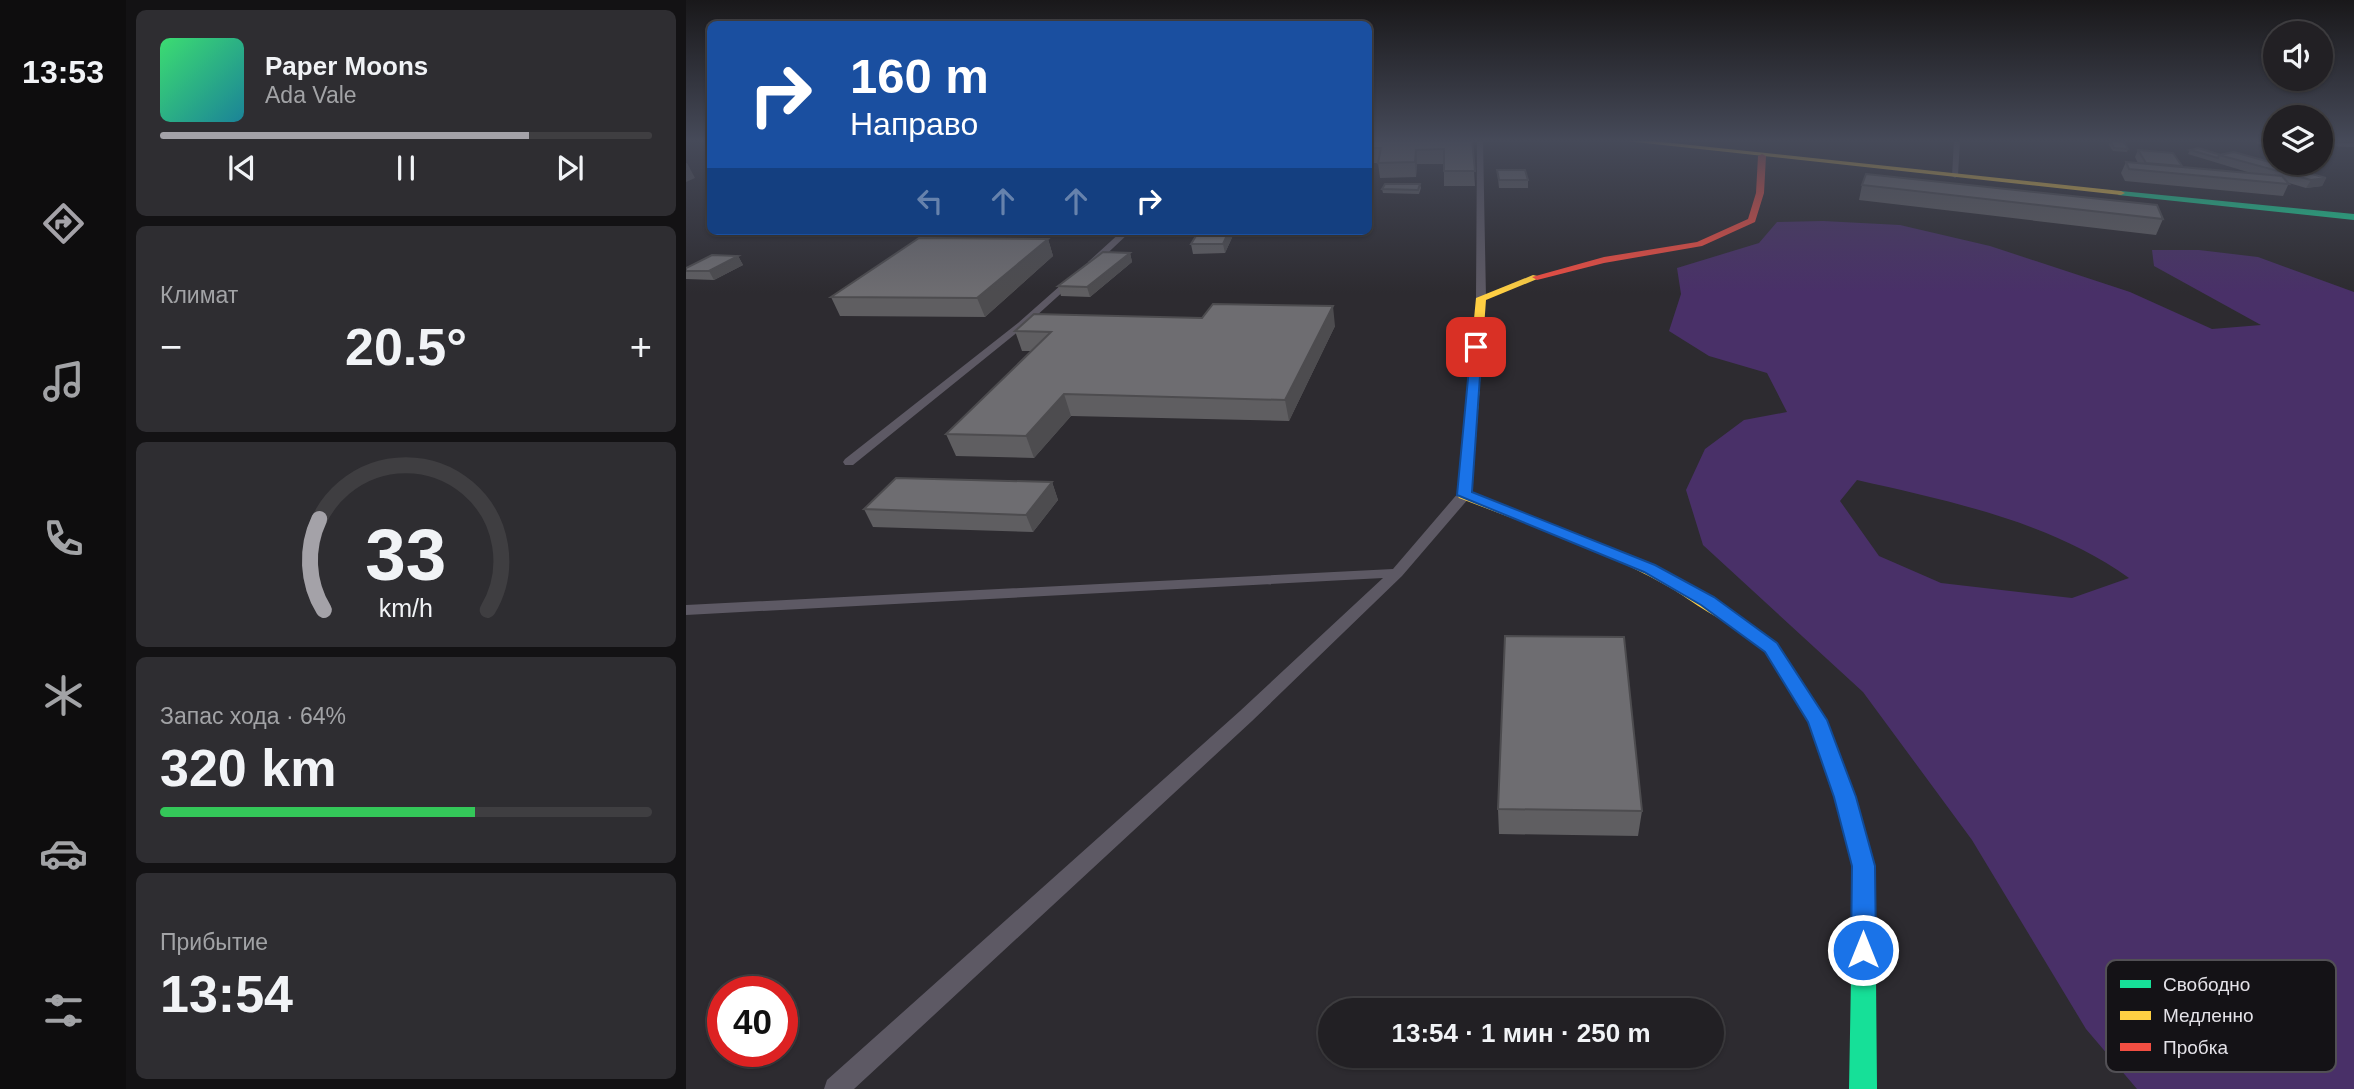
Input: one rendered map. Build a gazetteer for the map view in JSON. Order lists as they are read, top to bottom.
{
  "legend": ["Свободно", "Медленно", "Пробка"],
  "page": {
    "tabs": "13:53",
    "turn": ["160 m", "Направо"],
    "song": ["Paper Moons", "Ada Vale"],
    "tile": [
      "Климат",
      ["Запас хода · 64%", "320 km"],
      ["Прибытие", "13:54"]
    ],
    "heat": ["−", "20.5°", "+"],
    "limit": "40",
    "trip": "13:54 · 1 мин · 250 m",
    "gauge": ["33", "km/h"]
  }
}
